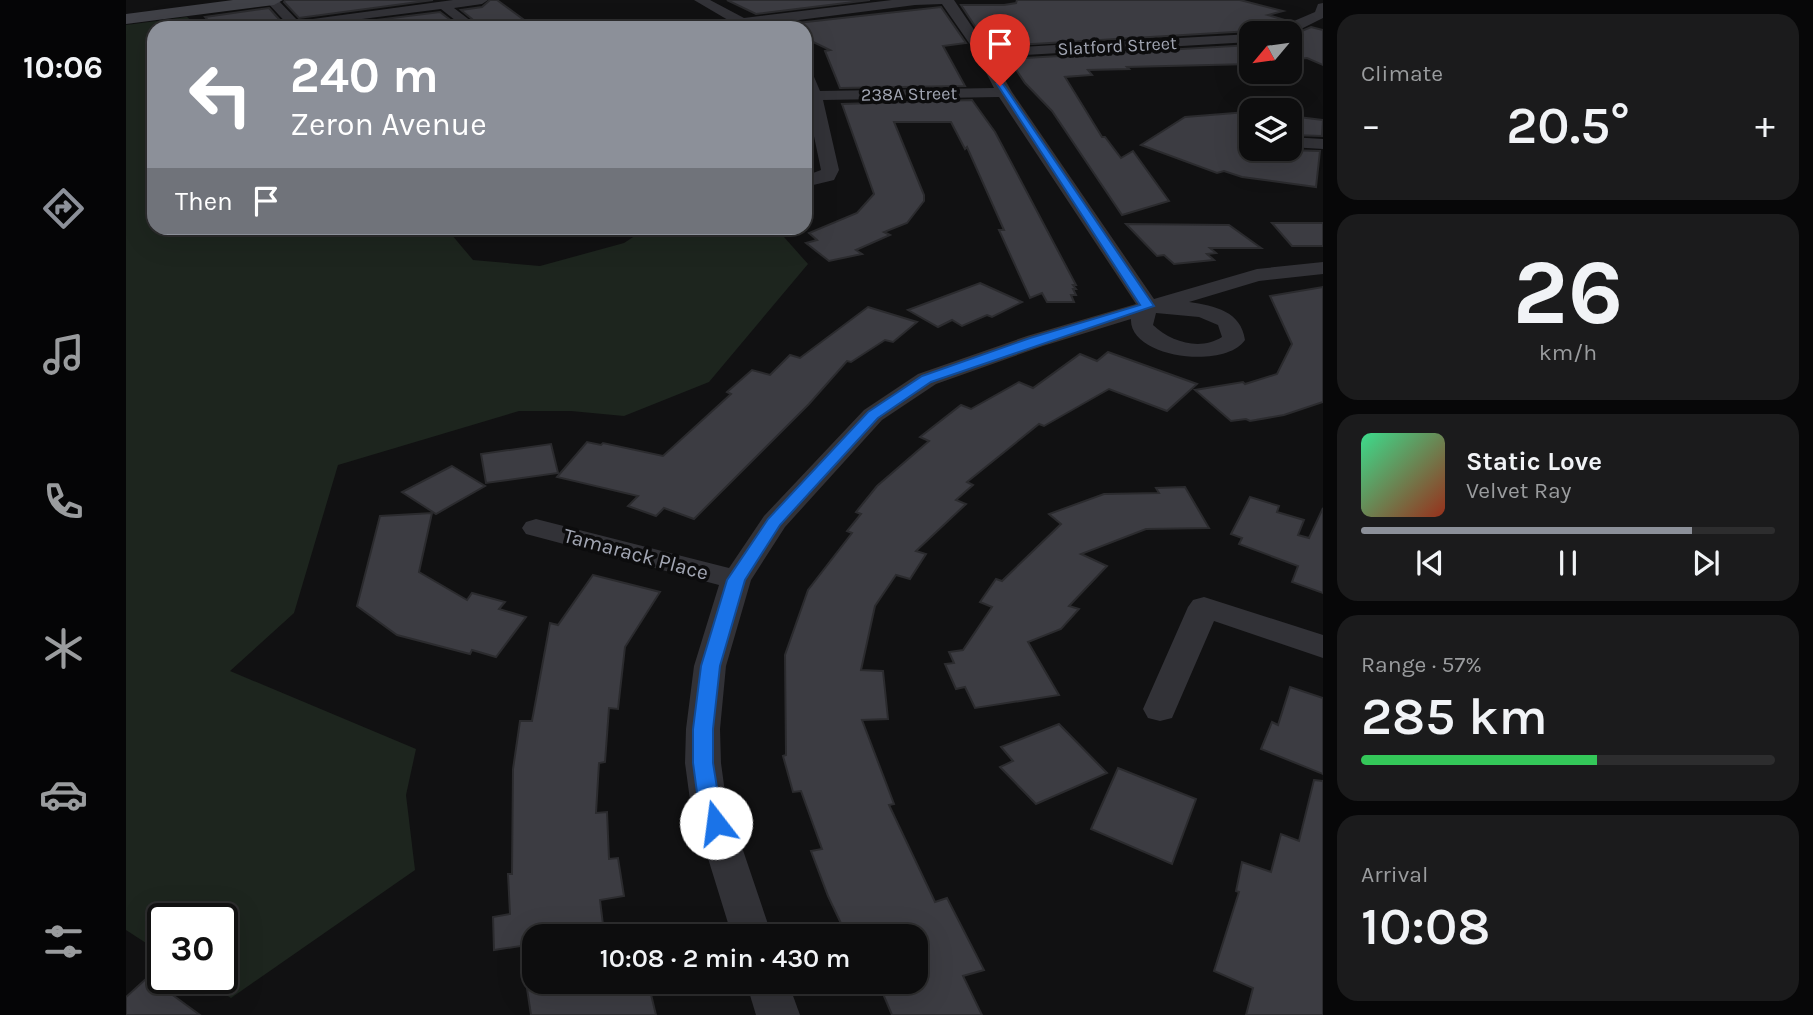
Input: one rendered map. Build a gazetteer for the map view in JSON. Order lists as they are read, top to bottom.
{
  "streets": {
    "street": ["Slatford Street", "238A Street", "Tamarack Place"]
  },
  "north": "bottom left",
  "page": {
    "tabs": "10:06",
    "tile": [
      "Climate",
      ["26", "km/h"],
      ["Range · 57%", "285 km"],
      ["Arrival", "10:08"]
    ],
    "turn": ["240 m", "Zeron Avenue"],
    "heat": ["−", "20.5°", "+"],
    "then": "Then",
    "song": ["Static Love", "Velvet Ray"],
    "limit": "30",
    "trip": "10:08 · 2 min · 430 m"
  }
}
